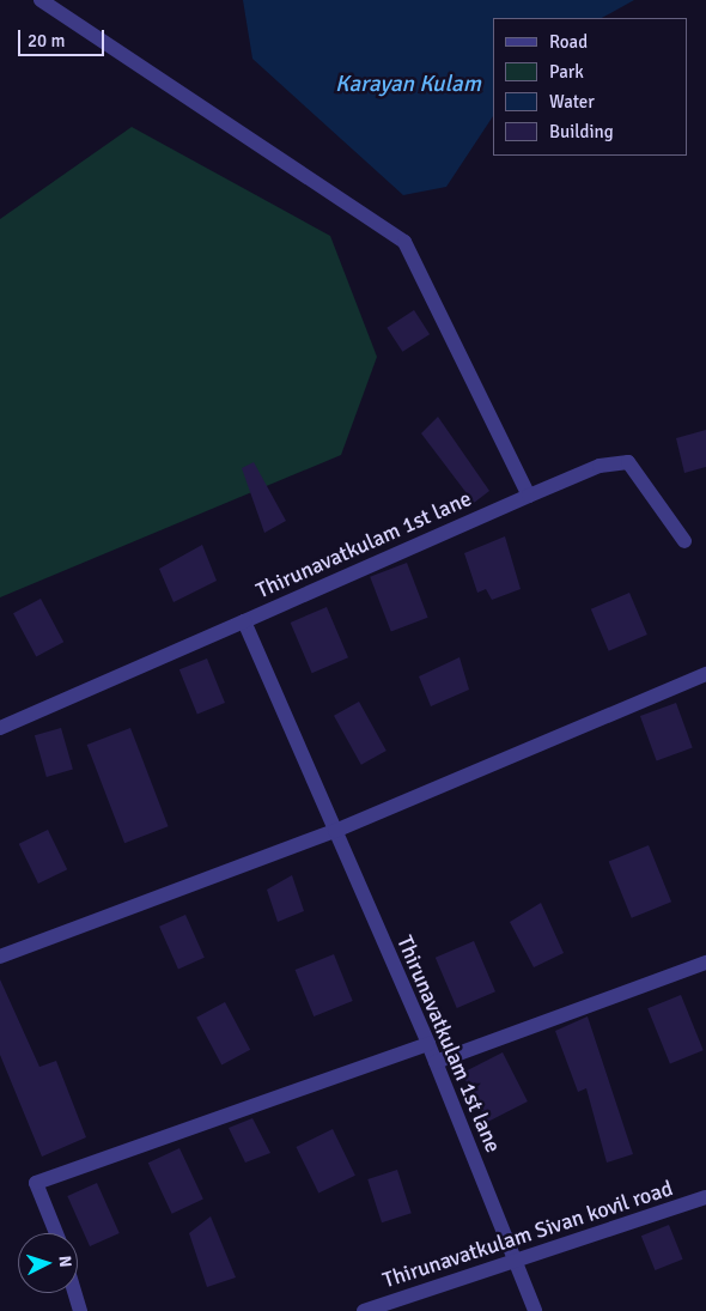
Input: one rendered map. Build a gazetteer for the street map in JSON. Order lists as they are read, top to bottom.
{
  "streets": {
    "street": ["Thirunavatkulam 1st lane", "Thirunavatkulam Sivan kovil road"]
  },
  "crossings": [
    ["Thirunavatkulam 1st lane", "Thirunavatkulam Sivan kovil road"]
  ],
  "water": ["Karayan Kulam"],
  "legend": [
    "Road",
    "Park",
    "Water",
    "Building"
  ],
  "scale_bar": "20 m",
  "north": "right"
}
